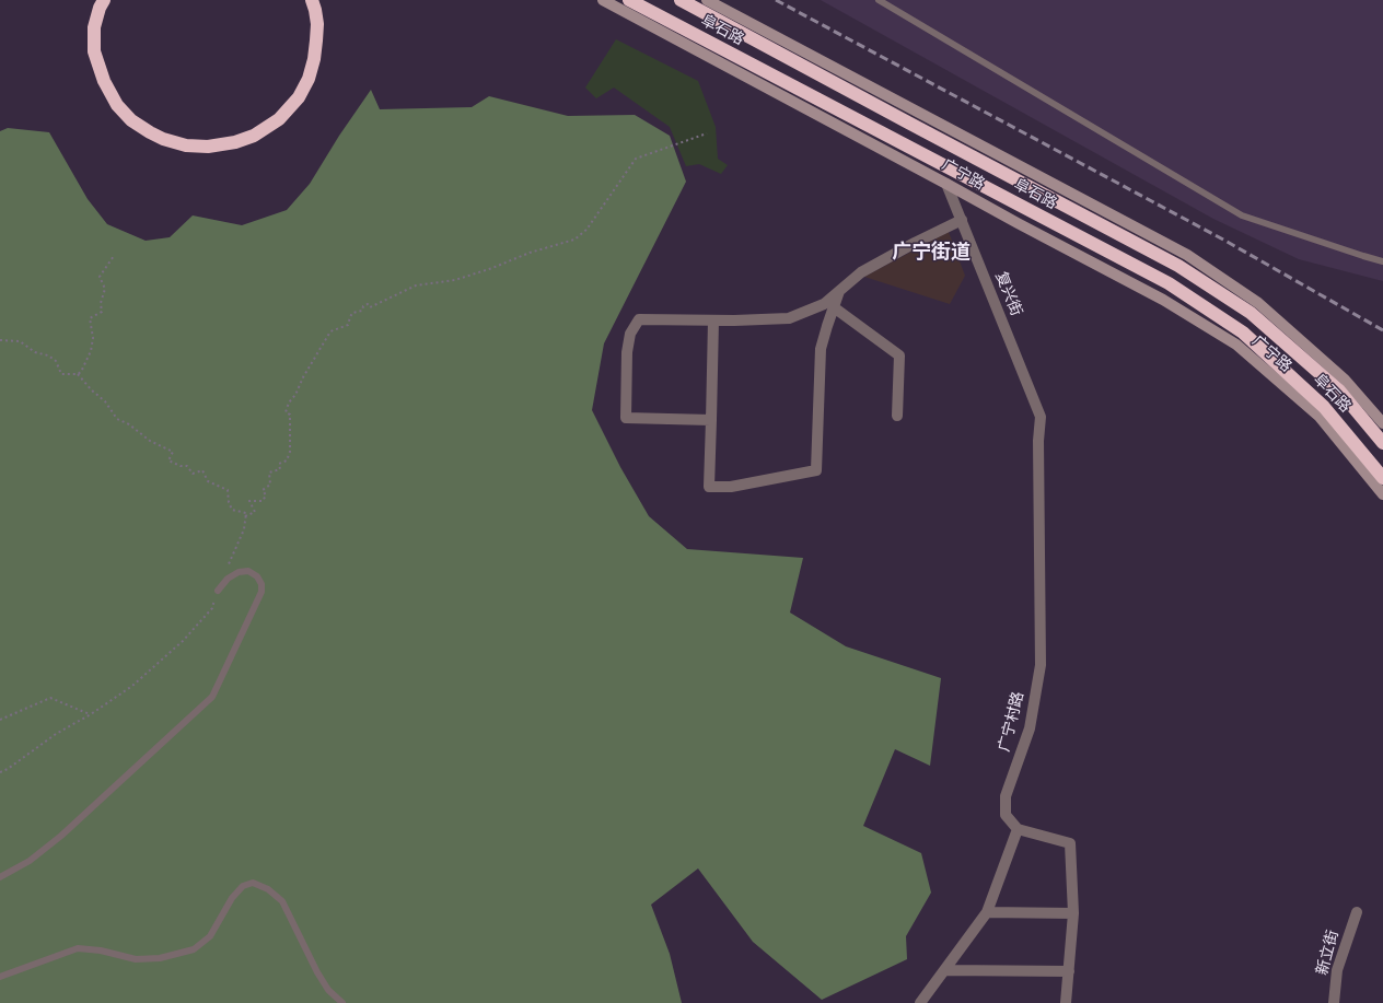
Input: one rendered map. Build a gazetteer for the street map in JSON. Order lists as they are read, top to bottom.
{
  "streets": {
    "highway": ["阜石路"],
    "street": [
      "广宁路",
      "复兴街",
      "广宁村路",
      "新立街"
    ]
  },
  "crossings": [
    ["广宁路", "复兴街"],
    ["复兴街", "广宁村路"]
  ],
  "districts": ["广宁街道"]
}
